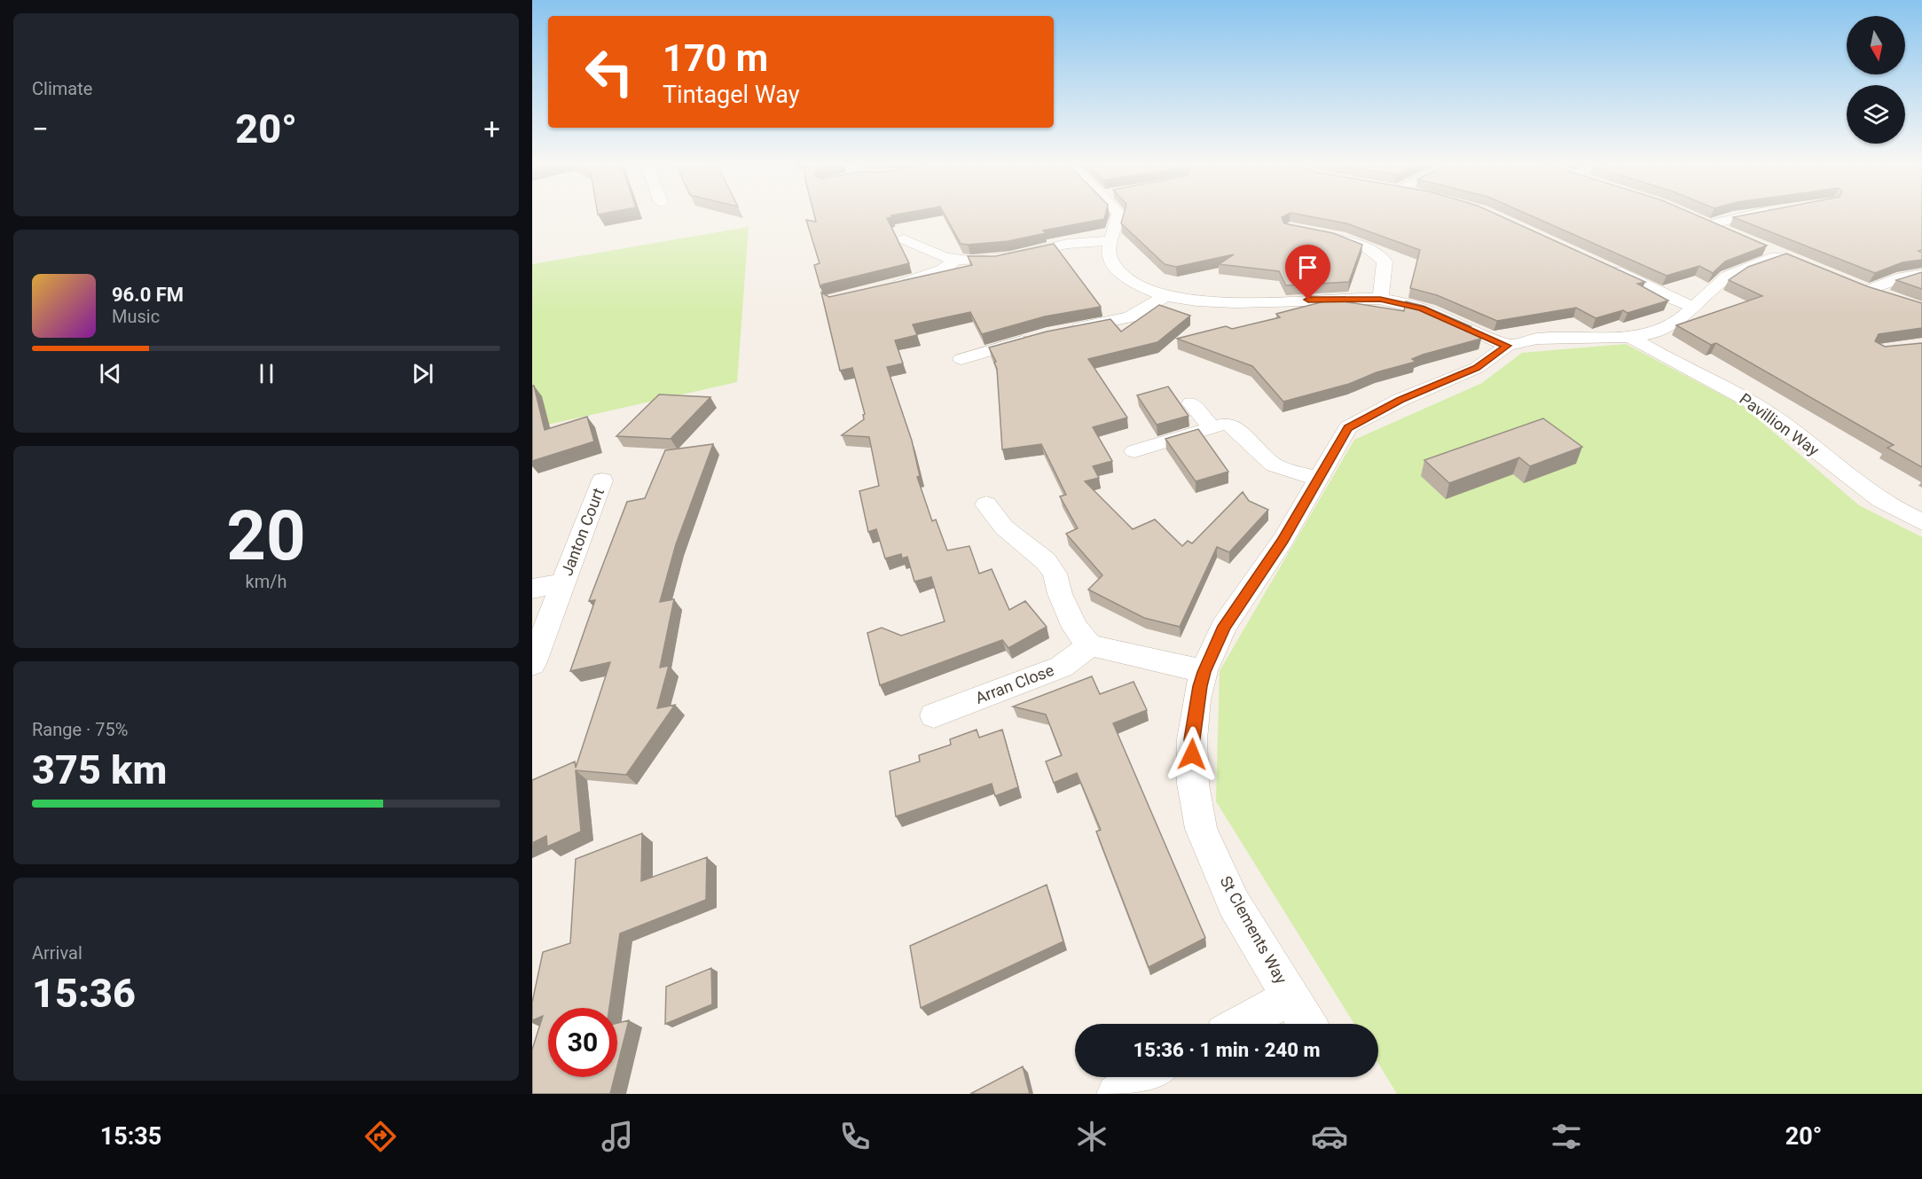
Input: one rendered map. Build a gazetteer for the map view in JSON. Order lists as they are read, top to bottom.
{
  "streets": {
    "street": [
      "Pavillion Way",
      "Janton Court",
      "Arran Close",
      "St Clements Way"
    ]
  },
  "crossings": [
    ["Pavillion Way", "St Clements Way"]
  ],
  "north": "bottom",
  "page": {
    "tile": [
      "Climate",
      ["20", "km/h"],
      ["Range · 75%", "375 km"],
      ["Arrival", "15:36"]
    ],
    "turn": ["170 m", "Tintagel Way"],
    "heat": ["−", "20°", "+"],
    "song": ["96.0 FM", "Music"],
    "limit": "30",
    "trip": "15:36 · 1 min · 240 m",
    "tabs": ["15:35", "20°"]
  }
}
